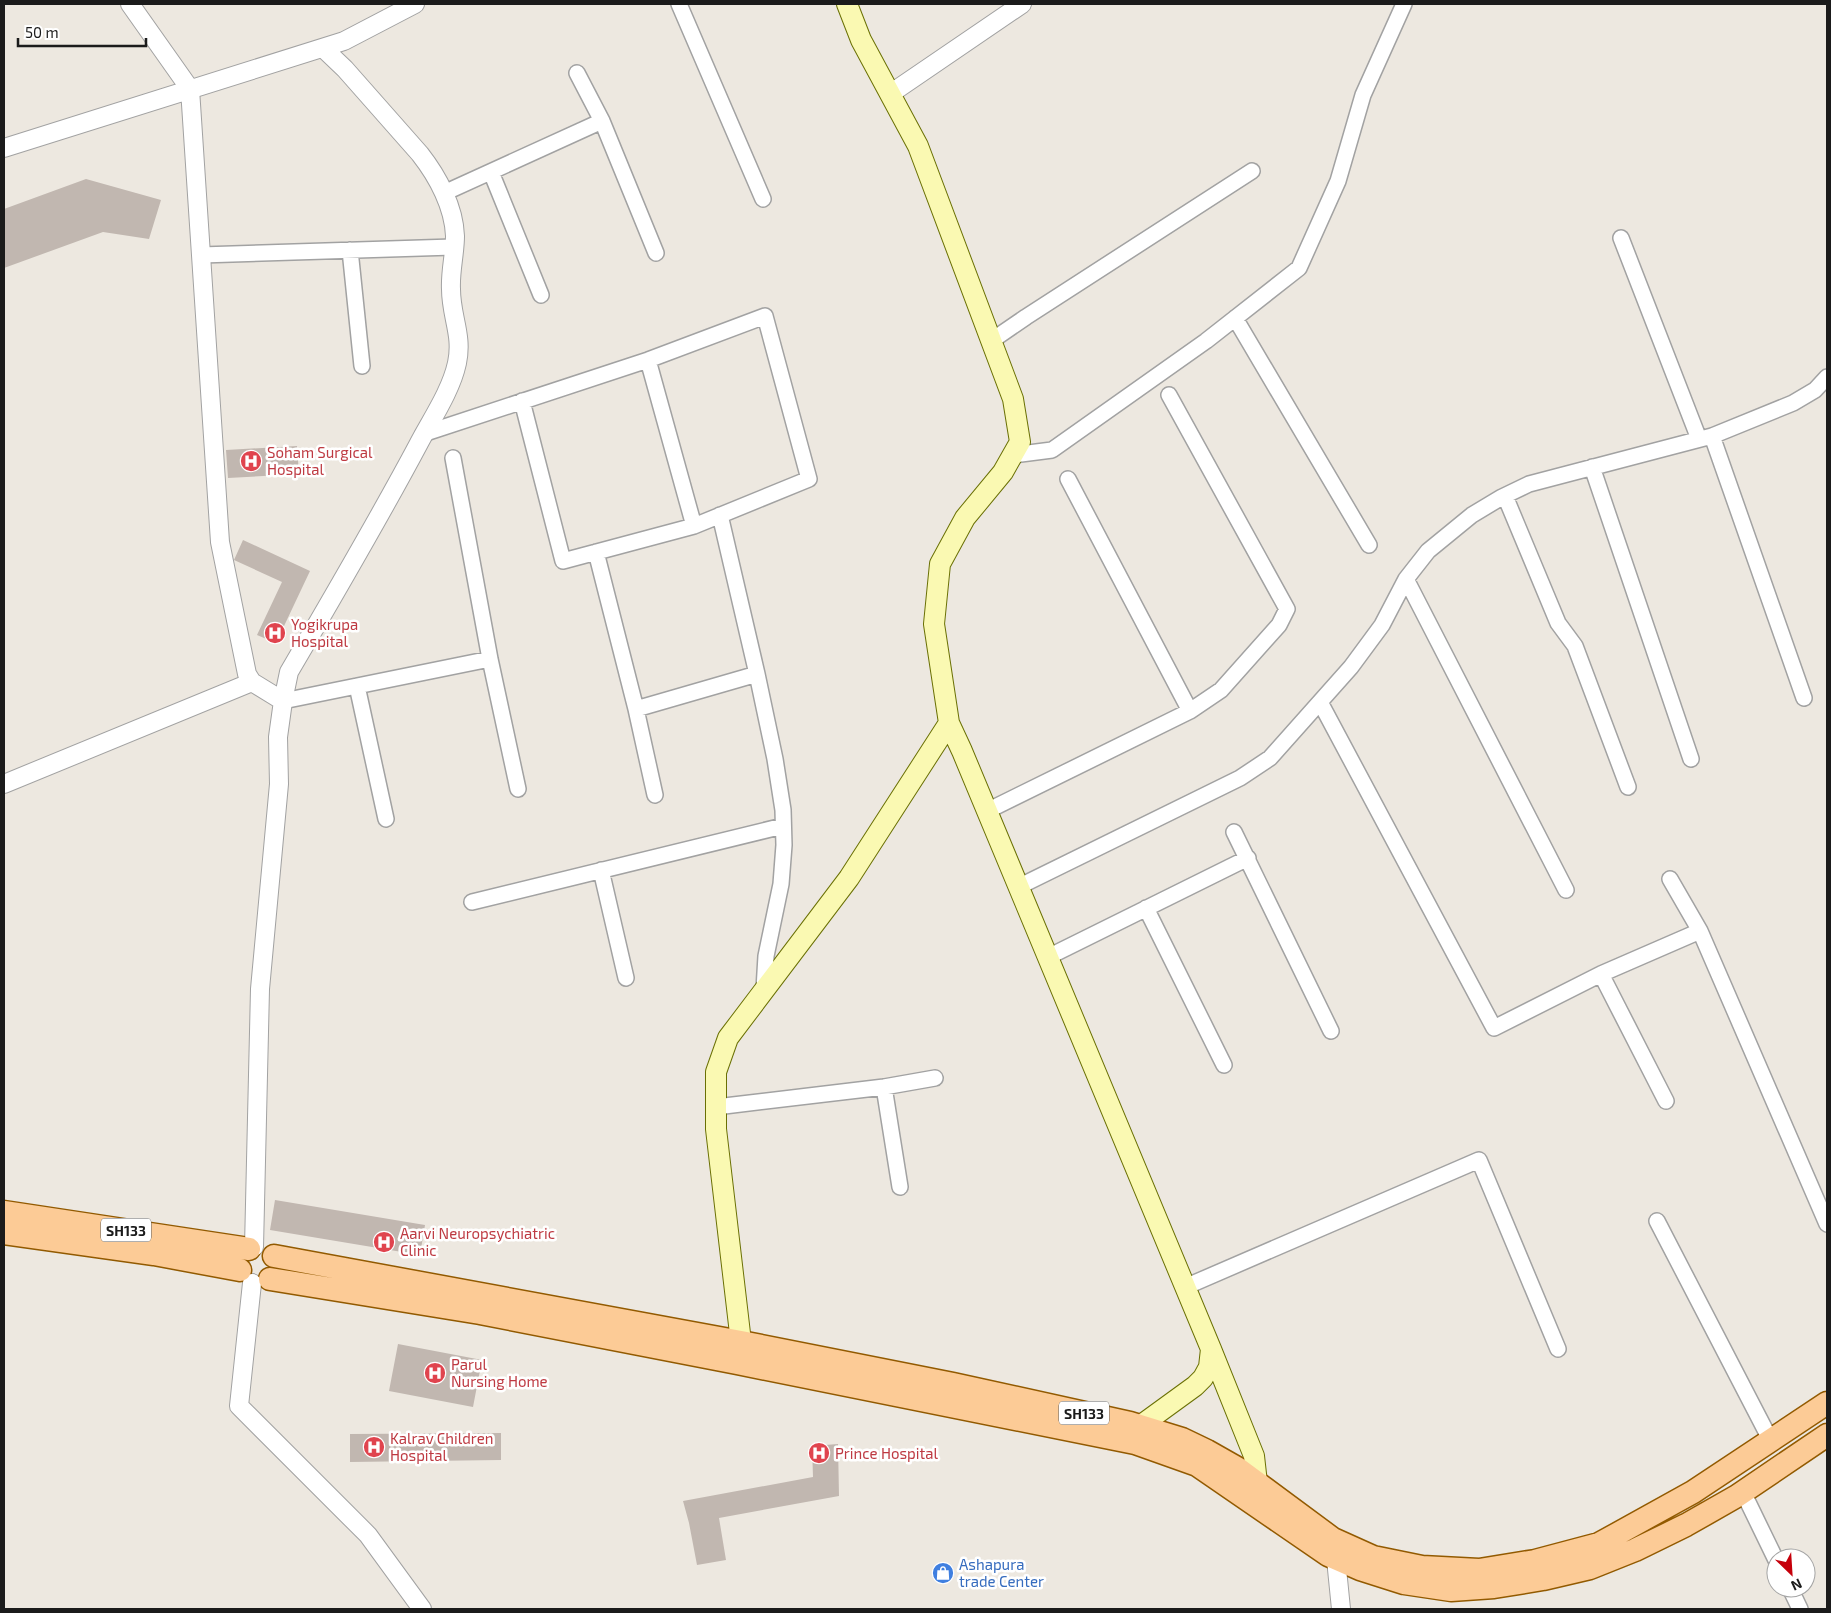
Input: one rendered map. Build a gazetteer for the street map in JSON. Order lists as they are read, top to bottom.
{
  "streets": {
    "main road": ["SH133"]
  },
  "places": {
    "hospital": [
      "Soham Surgical Hospital",
      "Yogikrupa Hospital",
      "Aarvi Neuropsychiatric Clinic",
      "Parul Nursing Home",
      "Kalrav Children Hospital",
      "Prince Hospital"
    ],
    "shop": ["Ashapura trade Center"]
  },
  "scale_bar": "50 m",
  "north": "bottom right"
}
